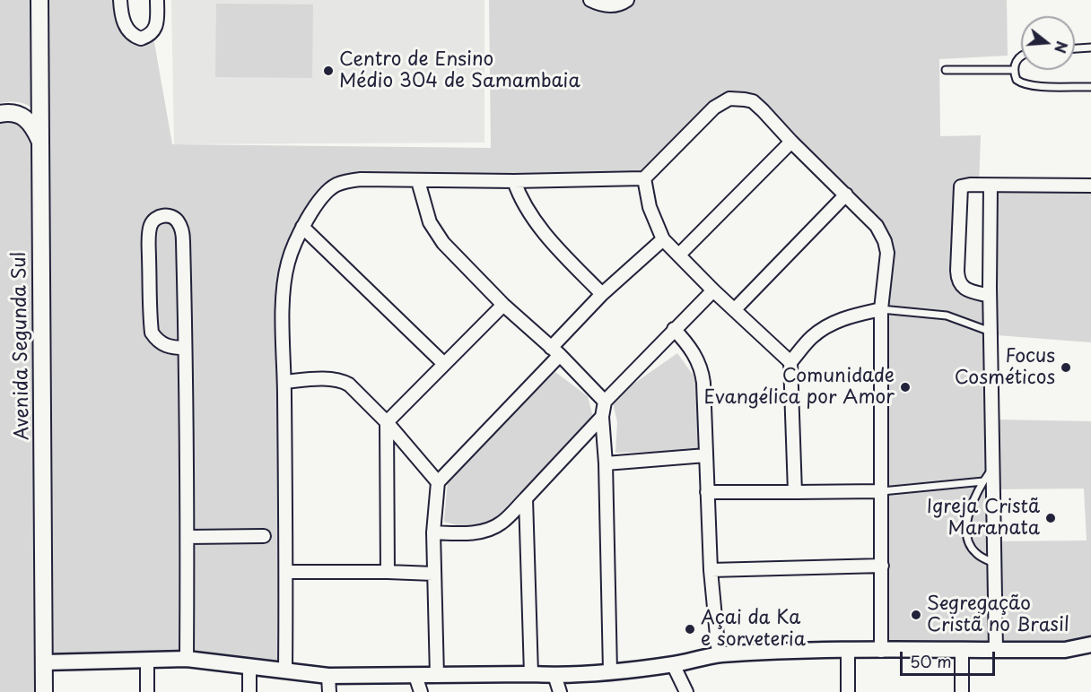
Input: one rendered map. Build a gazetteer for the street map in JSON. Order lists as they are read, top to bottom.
{
  "streets": {
    "main road": ["Avenida Segunda Sul"]
  },
  "places": [
    "Centro de Ensino Médio 304 de Samambaia",
    "Focus Cosméticos",
    "Comunidade Evangélica por Amor",
    "Igreja Cristã Maranata",
    "Segregação Cristã no Brasil",
    "Açai da Ka e sorveteria"
  ],
  "scale_bar": "50 m",
  "north": "right"
}
